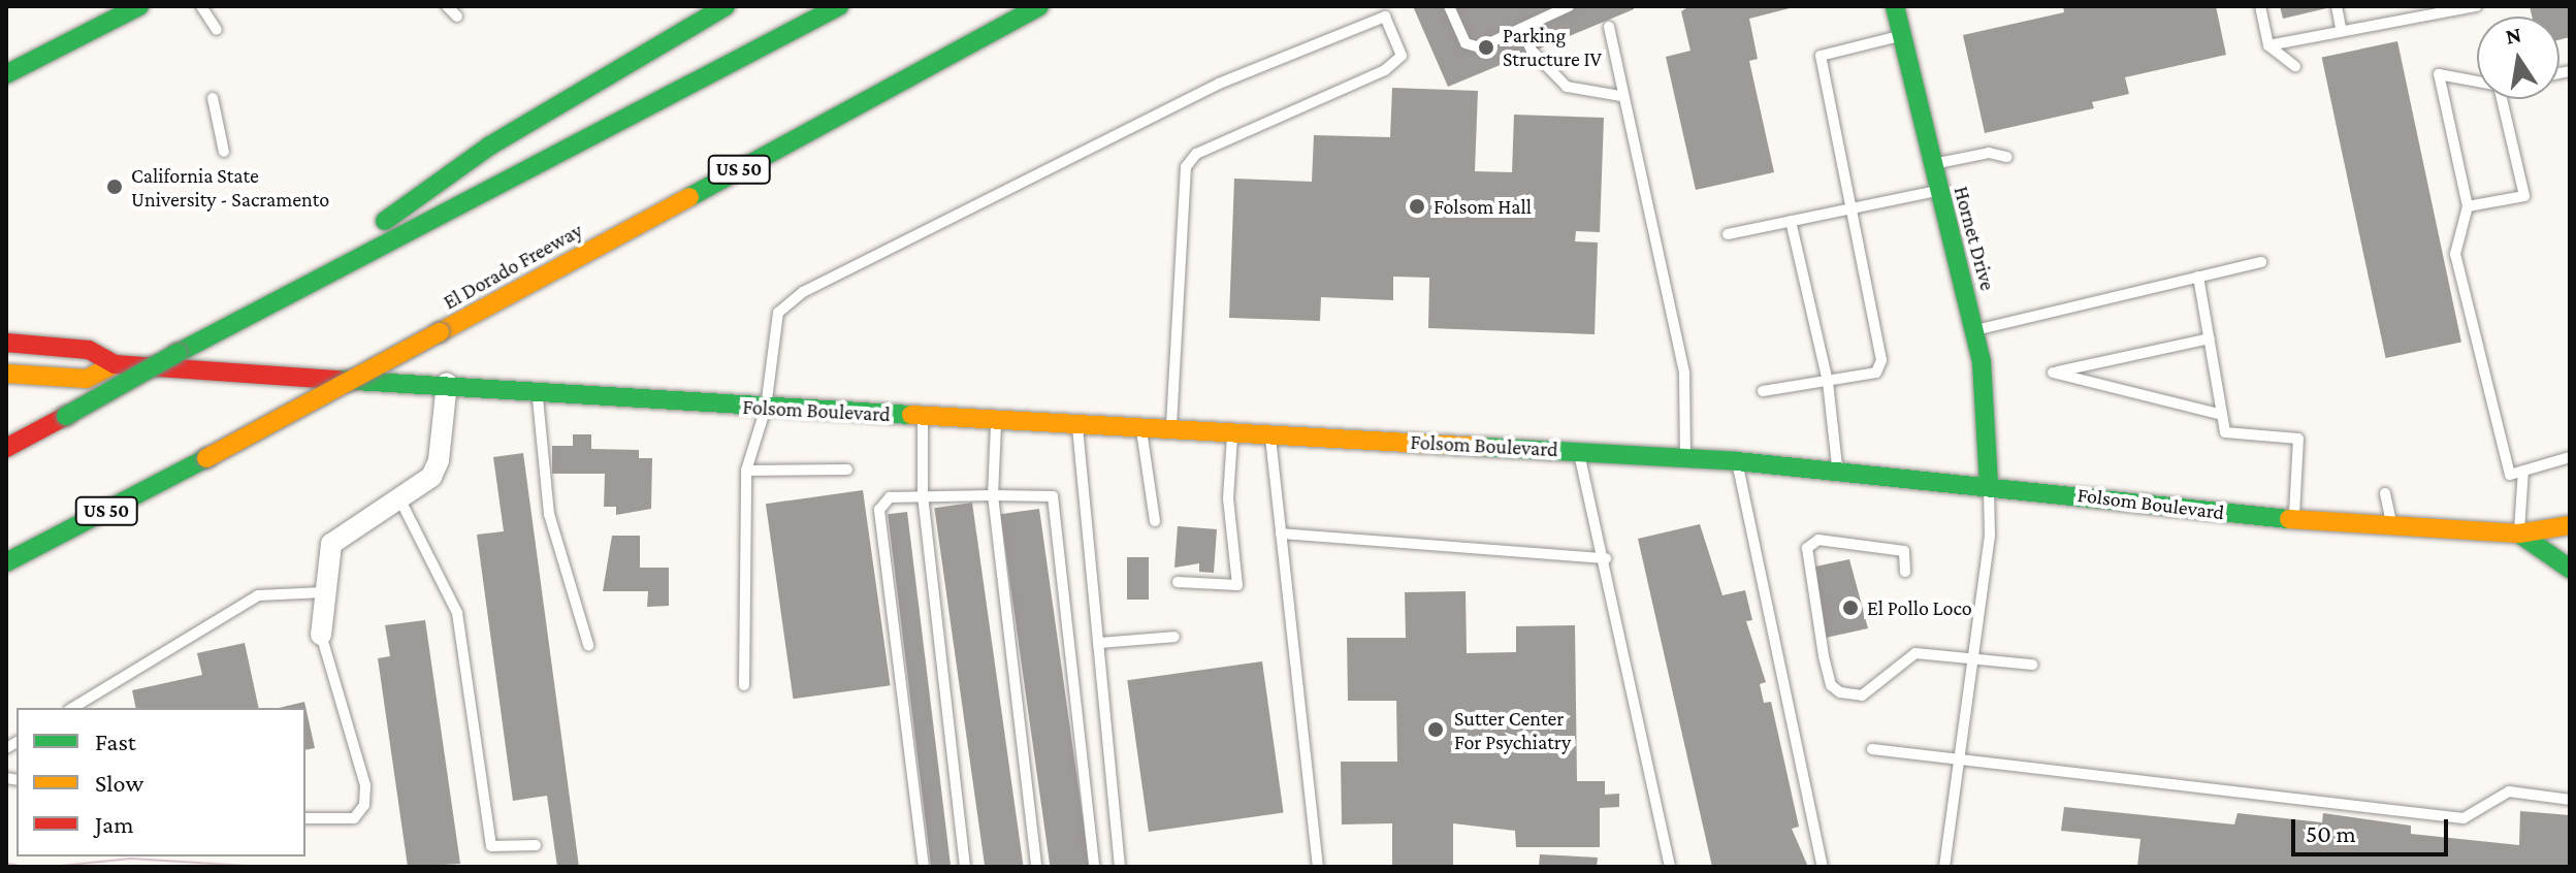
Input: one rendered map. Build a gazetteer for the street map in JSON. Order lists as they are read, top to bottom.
{
  "streets": {
    "main road": [
      "US 50",
      "Hornet Drive",
      "El Dorado Freeway",
      "Folsom Boulevard"
    ]
  },
  "crossings": [
    ["Hornet Drive", "Folsom Boulevard"]
  ],
  "places": [
    "Parking Structure IV",
    "California State University - Sacramento",
    "Folsom Hall",
    "El Pollo Loco",
    "Sutter Center For Psychiatry"
  ],
  "legend": ["Fast", "Slow", "Jam"],
  "scale_bar": "50 m",
  "north": "top"
}
